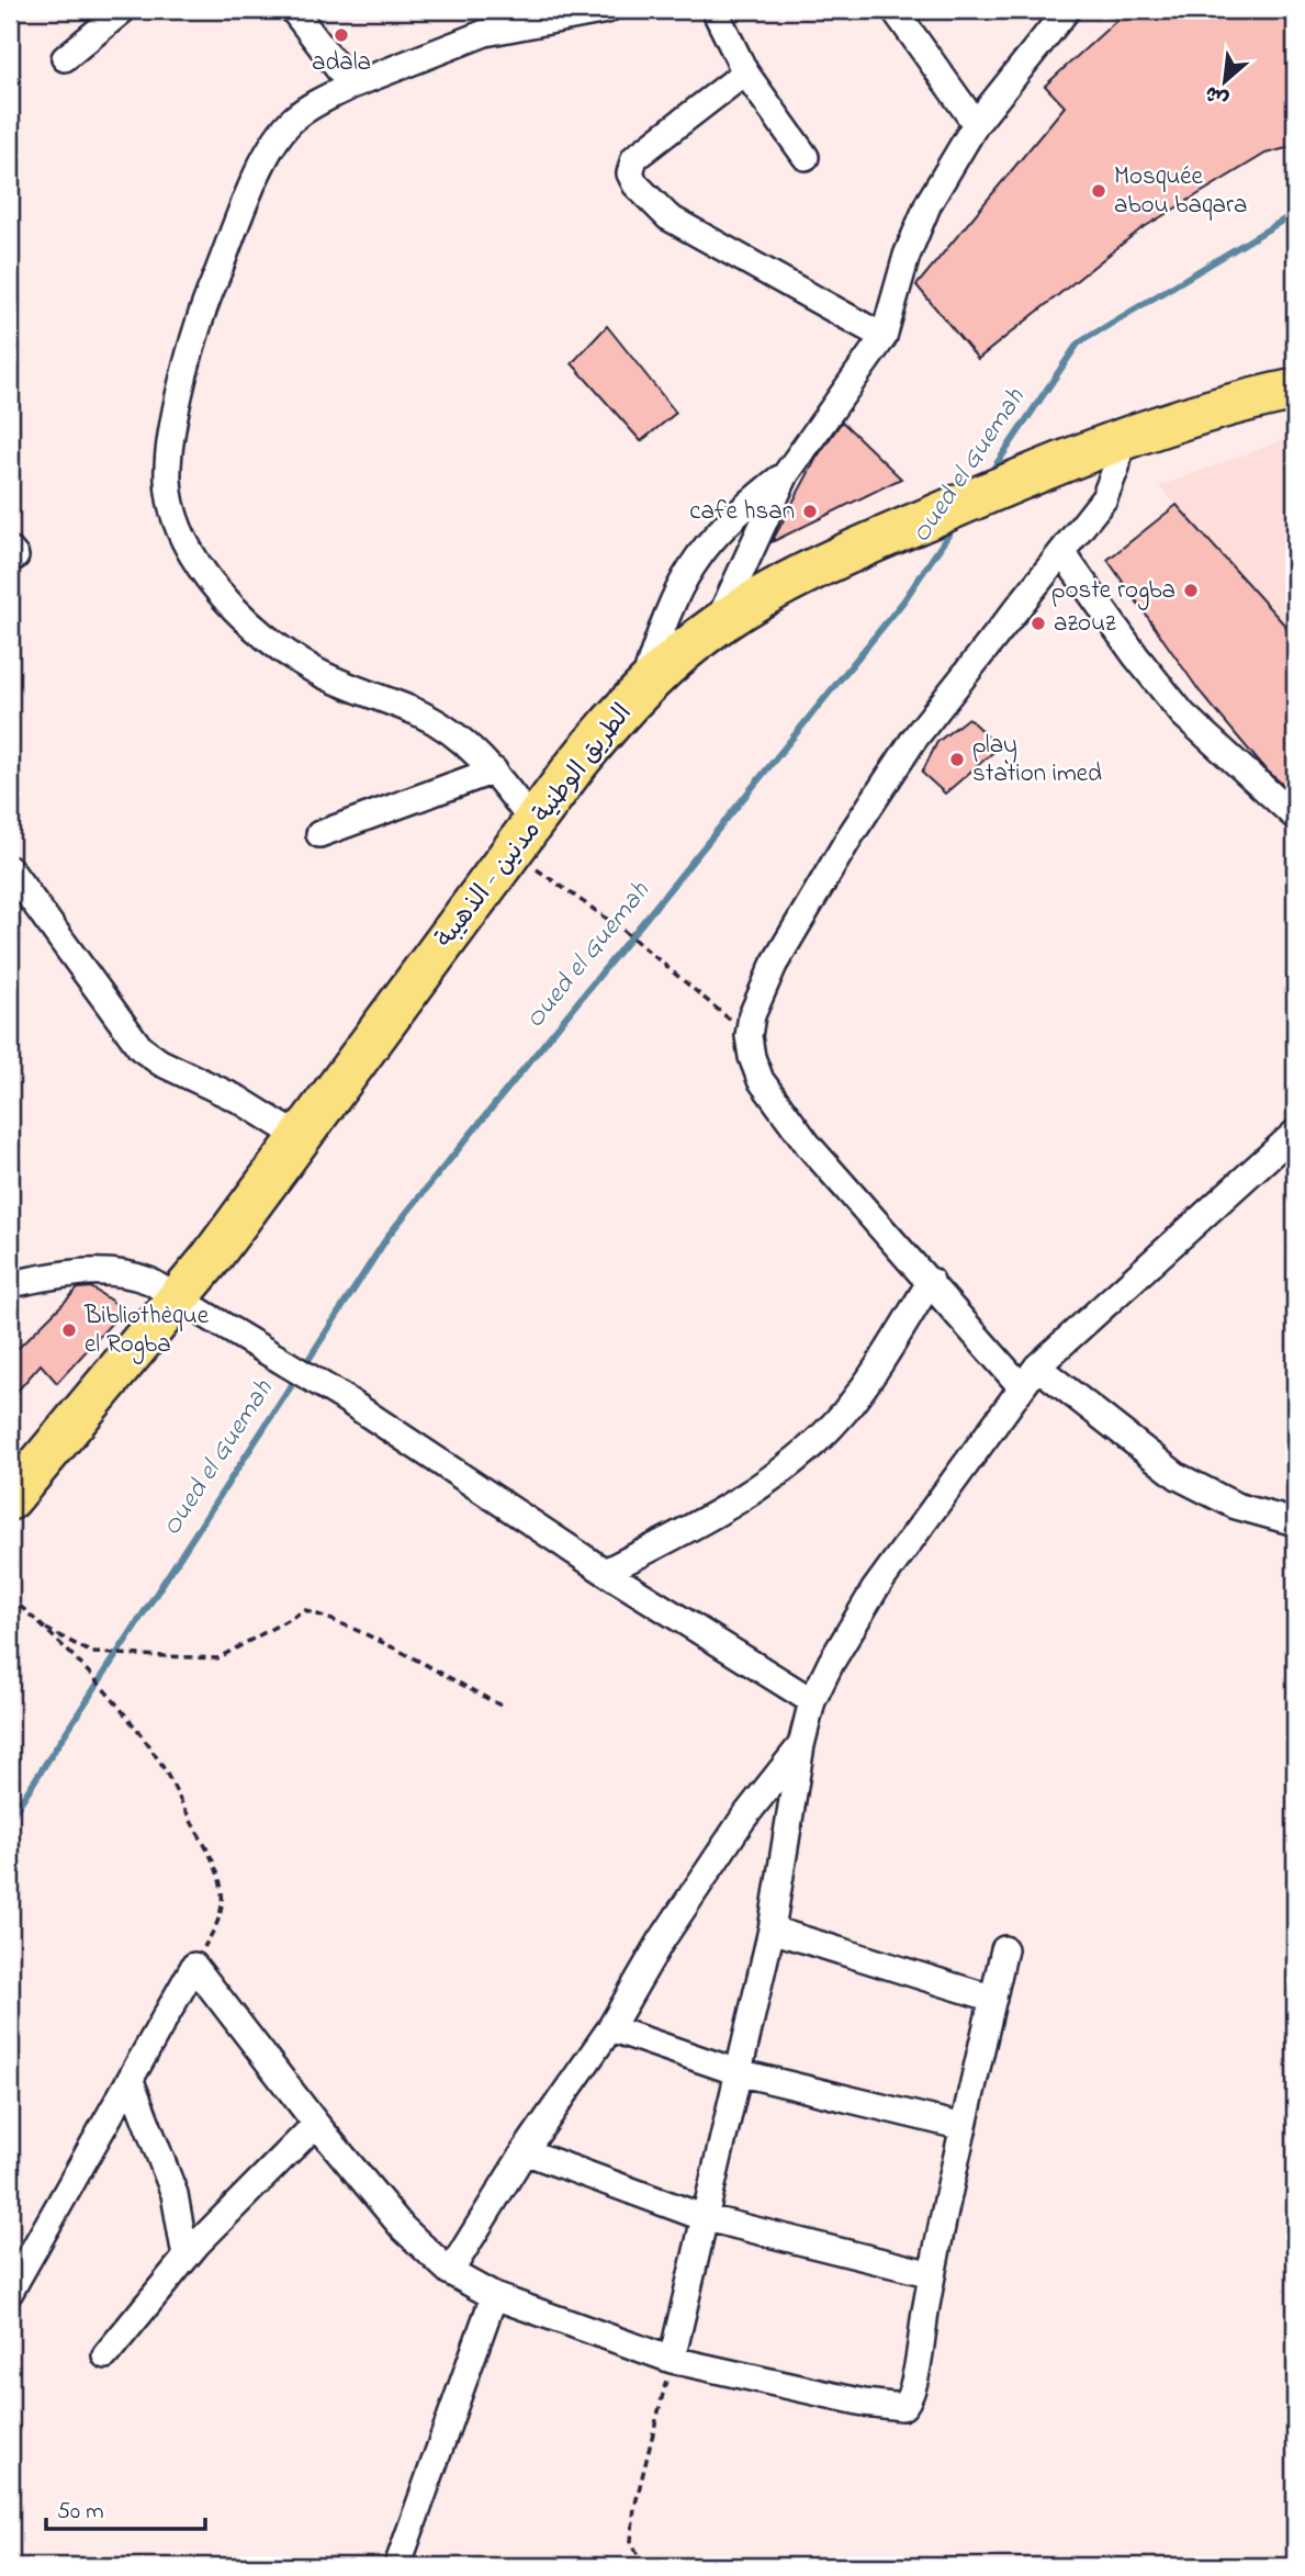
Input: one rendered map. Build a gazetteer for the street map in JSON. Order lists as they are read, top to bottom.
{
  "streets": {
    "main road": ["الطريق الوطنية مدنين - الذهيبة"]
  },
  "water": ["Oued el Guemah"],
  "places": [
    "adala",
    "Mosquée abou baqara",
    "cafe hsan",
    "poste rogba",
    "azouz",
    "play station imed",
    "Bibliothèque el Rogba"
  ],
  "scale_bar": "50 m",
  "north": "bottom left"
}
